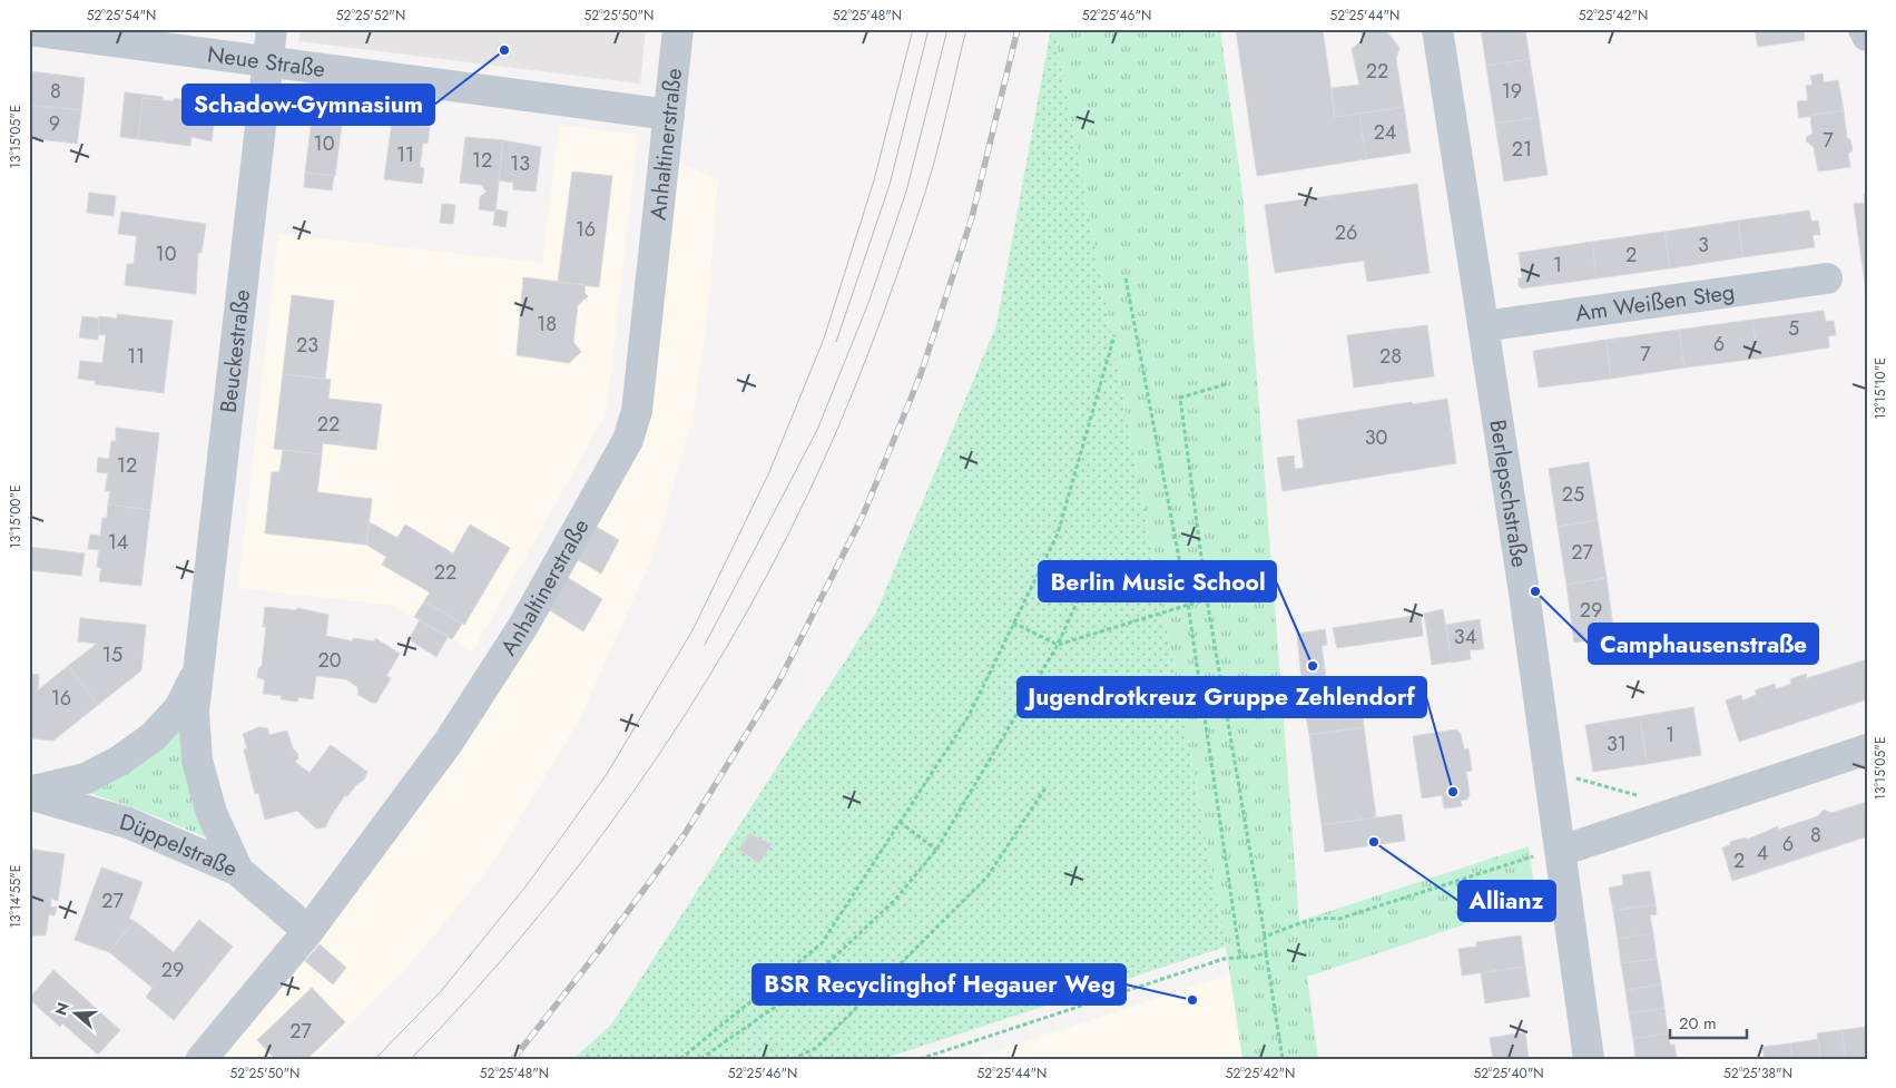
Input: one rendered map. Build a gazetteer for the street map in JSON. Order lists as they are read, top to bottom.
{
  "streets": {
    "street": [
      "Neue Straße",
      "Anhaltinerstraße",
      "Am Weißen Steg",
      "Beuckestraße",
      "Berlepschstraße",
      "Düppelstraße"
    ]
  },
  "crossings": [
    ["Neue Straße", "Anhaltinerstraße"],
    ["Neue Straße", "Beuckestraße"],
    ["Anhaltinerstraße", "Düppelstraße"],
    ["Am Weißen Steg", "Berlepschstraße"],
    ["Beuckestraße", "Düppelstraße"]
  ],
  "places": [
    "Schadow-Gymnasium",
    "Camphausenstraße",
    "Berlin Music School",
    "Jugendrotkreuz Gruppe Zehlendorf",
    "Allianz",
    "BSR Recyclinghof Hegauer Weg"
  ],
  "house_numbers": [
    "22",
    "8",
    "19",
    "9",
    "24",
    "7",
    "10",
    "21",
    "11",
    "12",
    "13",
    "16",
    "26",
    "3",
    "10",
    "2",
    "1",
    "18",
    "5",
    "6",
    "23",
    "7",
    "11",
    "28",
    "22",
    "30",
    "12",
    "25",
    "14",
    "27",
    "22",
    "29",
    "34",
    "15",
    "20",
    "16",
    "1",
    "31",
    "8",
    "6",
    "4",
    "2",
    "27",
    "29",
    "27"
  ],
  "scale_bar": "20 m",
  "north": "left",
  "coordinates": [
    "52°25'54\"N",
    "52°25'52\"N",
    "52°25'50\"N",
    "52°25'48\"N",
    "52°25'46\"N",
    "52°25'44\"N",
    "52°25'42\"N",
    "13°15'05\"E",
    "13°15'10\"E",
    "13°15'00\"E",
    "13°14'55\"E",
    "52°25'40\"N",
    "52°25'38\"N"
  ]
}
